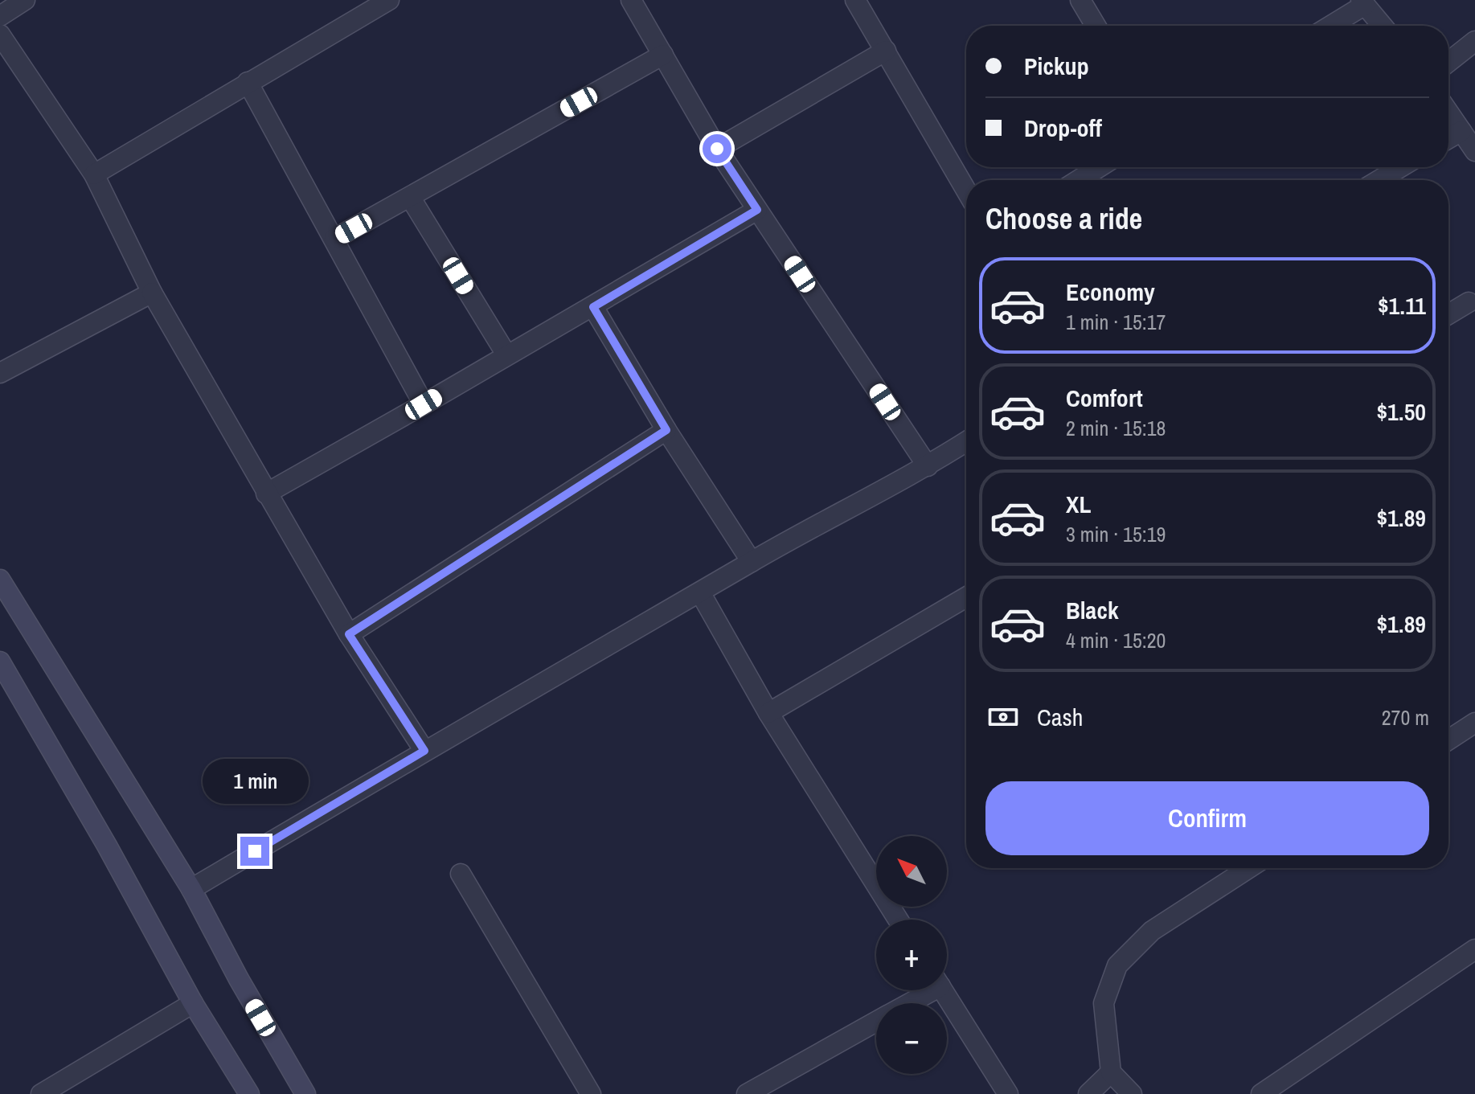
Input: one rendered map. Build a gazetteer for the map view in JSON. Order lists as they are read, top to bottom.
{
  "north": "top left",
  "page": {
    "banner": ["Pickup", "Drop-off"],
    "heading": "Choose a ride",
    "list": [
      {
        "name": "Economy",
        "note": "1 min · 15:17",
        "value": "$1.11"
      },
      {
        "name": "Comfort",
        "note": "2 min · 15:18",
        "value": "$1.50"
      },
      {
        "name": "XL",
        "note": "3 min · 15:19",
        "value": "$1.89"
      },
      {
        "name": "Black",
        "note": "4 min · 15:20",
        "value": "$1.89"
      }
    ],
    "pay": ["Cash", "270 m"],
    "bubble": "1 min",
    "buttons": "Confirm",
    "map_buttons": ["+", "−"]
  }
}
